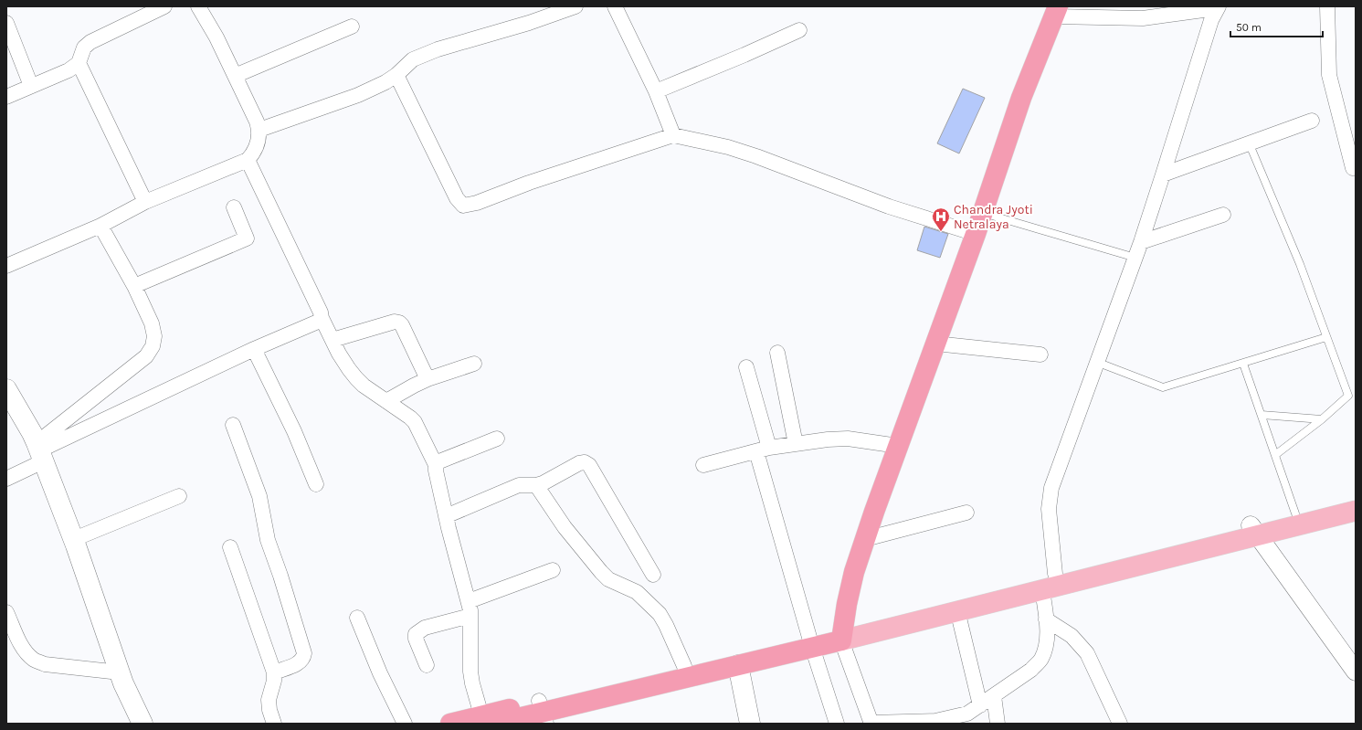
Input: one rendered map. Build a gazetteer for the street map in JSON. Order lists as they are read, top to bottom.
{
  "places": {
    "hospital": ["Chandra Jyoti Netralaya"]
  },
  "scale_bar": "50 m"
}
